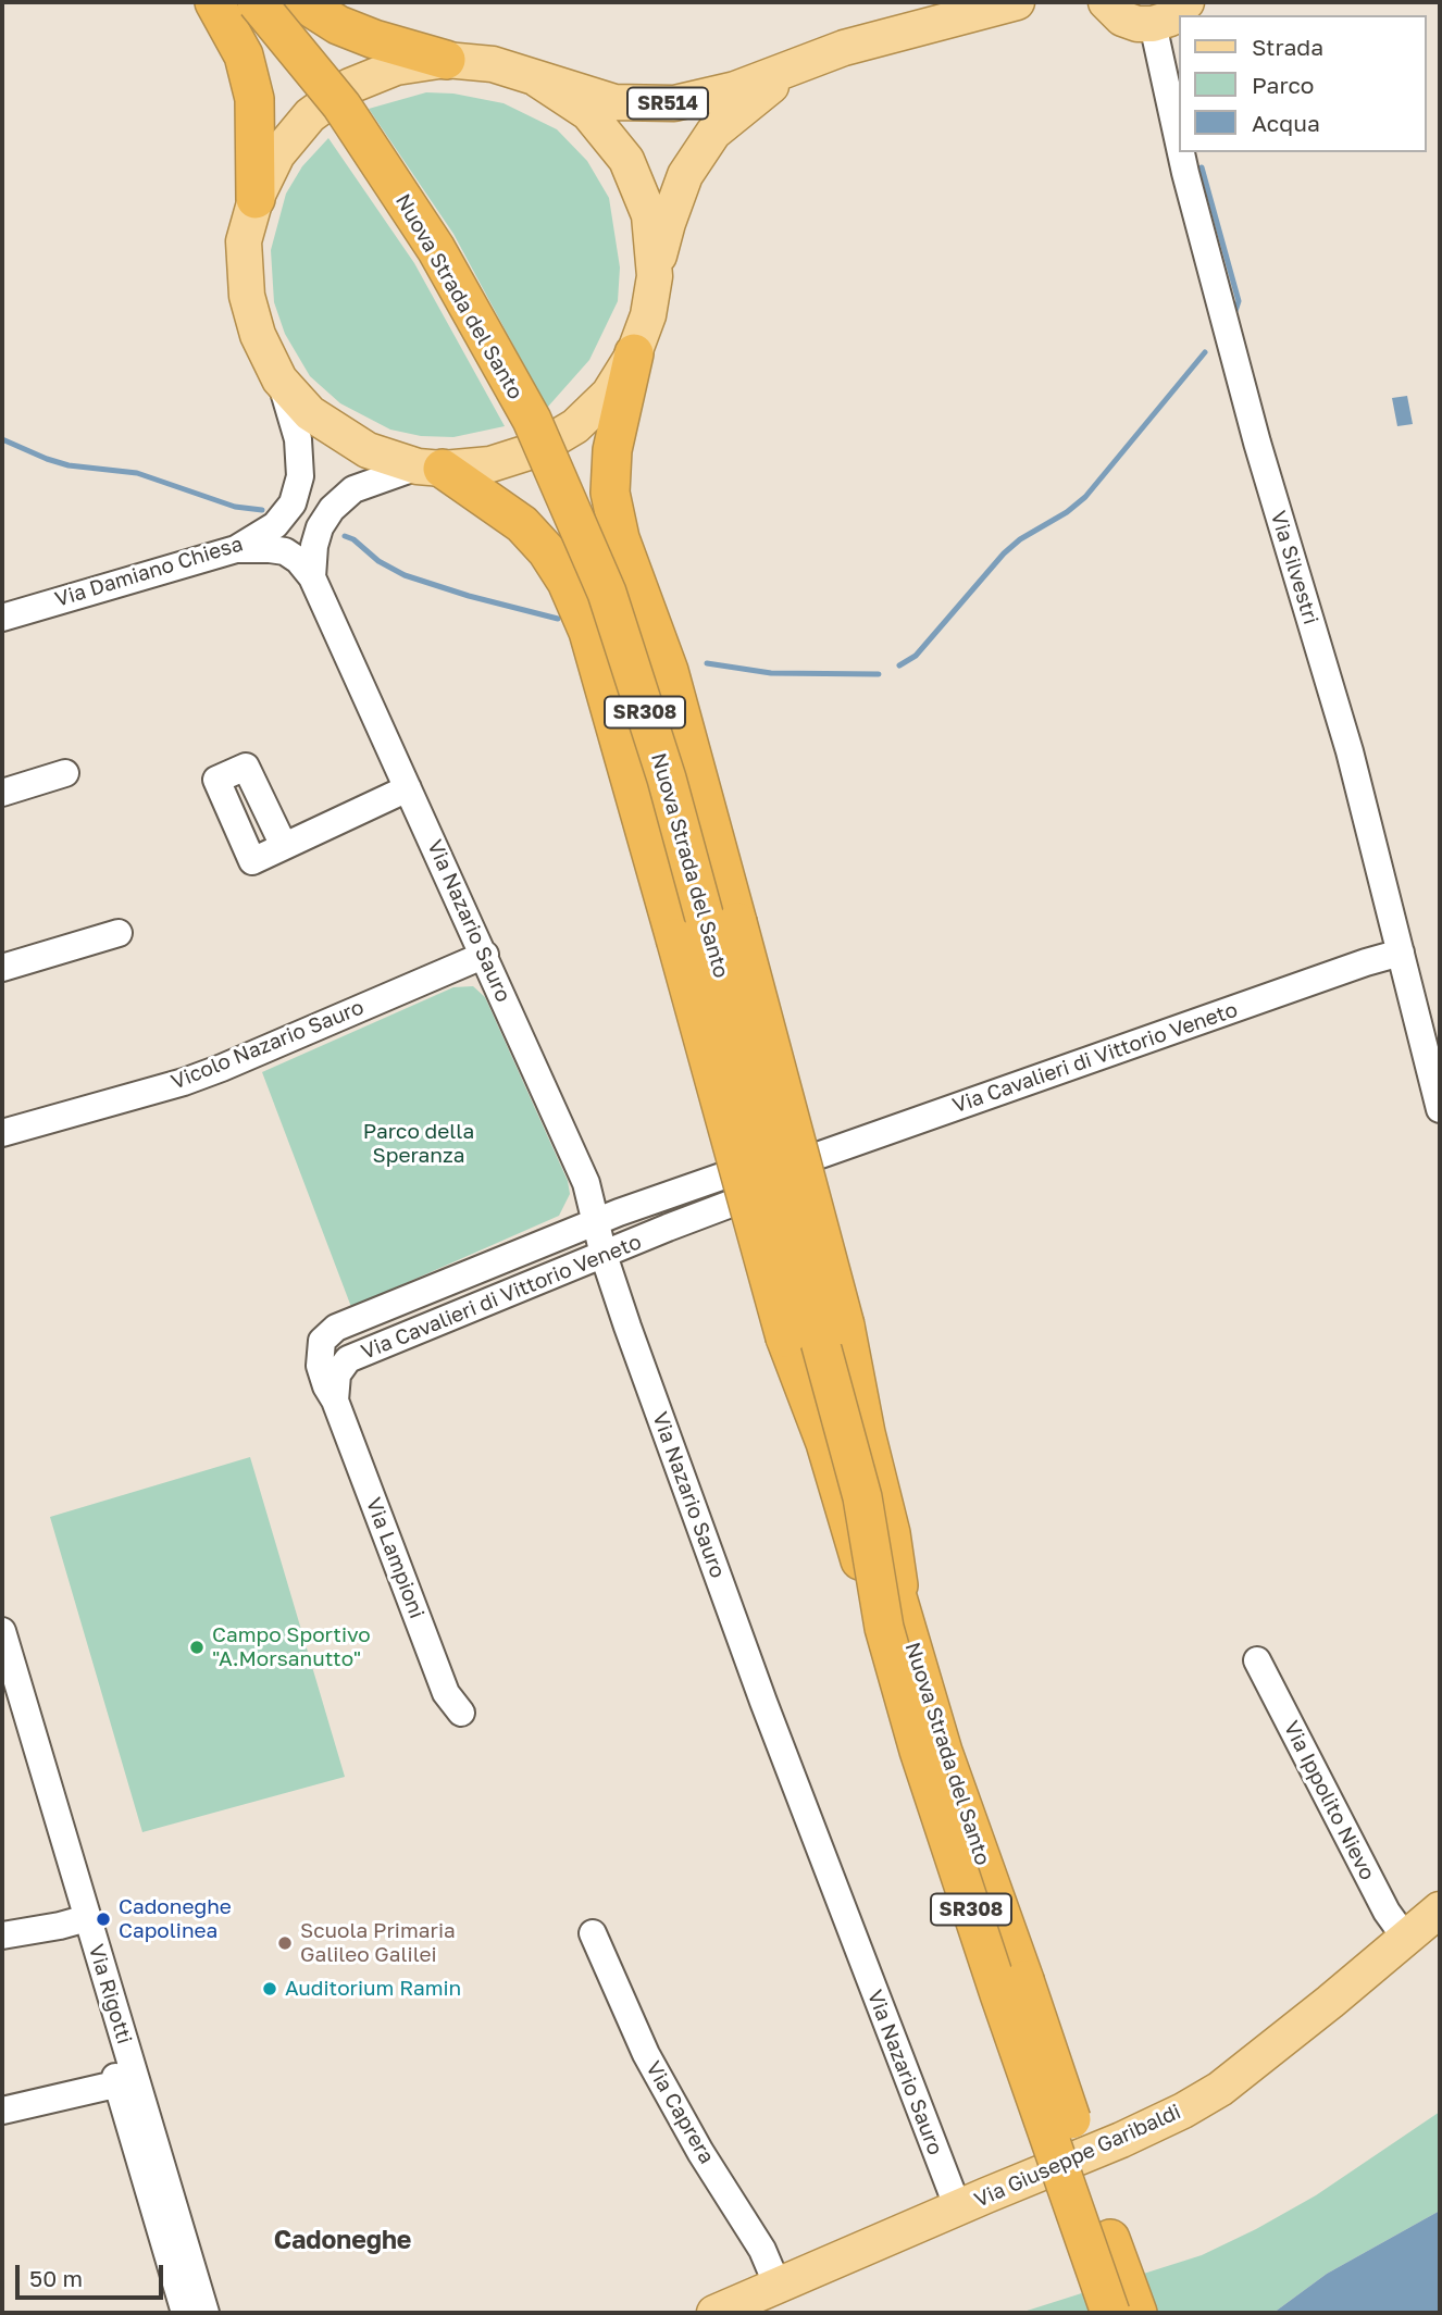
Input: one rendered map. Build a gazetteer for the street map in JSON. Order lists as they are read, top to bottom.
{
  "streets": {
    "highway": ["Nuova Strada del Santo", "SR308"],
    "main road": ["SR514", "Via Giuseppe Garibaldi"],
    "street": [
      "Via Silvestri",
      "Via Damiano Chiesa",
      "Via Nazario Sauro",
      "Vicolo Nazario Sauro",
      "Via Cavalieri di Vittorio Veneto",
      "Via Lampioni",
      "Via Ippolito Nievo",
      "Via Rigotti",
      "Via Caprera"
    ]
  },
  "crossings": [
    ["Via Silvestri", "Via Cavalieri di Vittorio Veneto"],
    ["Via Damiano Chiesa", "Via Nazario Sauro"],
    ["Via Nazario Sauro", "Vicolo Nazario Sauro"],
    ["Via Nazario Sauro", "Via Cavalieri di Vittorio Veneto"],
    ["Via Nazario Sauro", "Via Giuseppe Garibaldi"],
    ["Via Cavalieri di Vittorio Veneto", "Via Lampioni"],
    ["Via Ippolito Nievo", "Via Giuseppe Garibaldi"],
    ["Via Caprera", "Via Giuseppe Garibaldi"]
  ],
  "districts": ["Cadoneghe"],
  "parks": ["Parco della Speranza"],
  "places": [
    "Campo Sportivo \"A.Morsanutto\"",
    "Cadoneghe Capolinea",
    "Scuola Primaria Galileo Galilei",
    "Auditorium Ramin"
  ],
  "legend": ["Strada", "Parco", "Acqua"],
  "scale_bar": "50 m"
}
